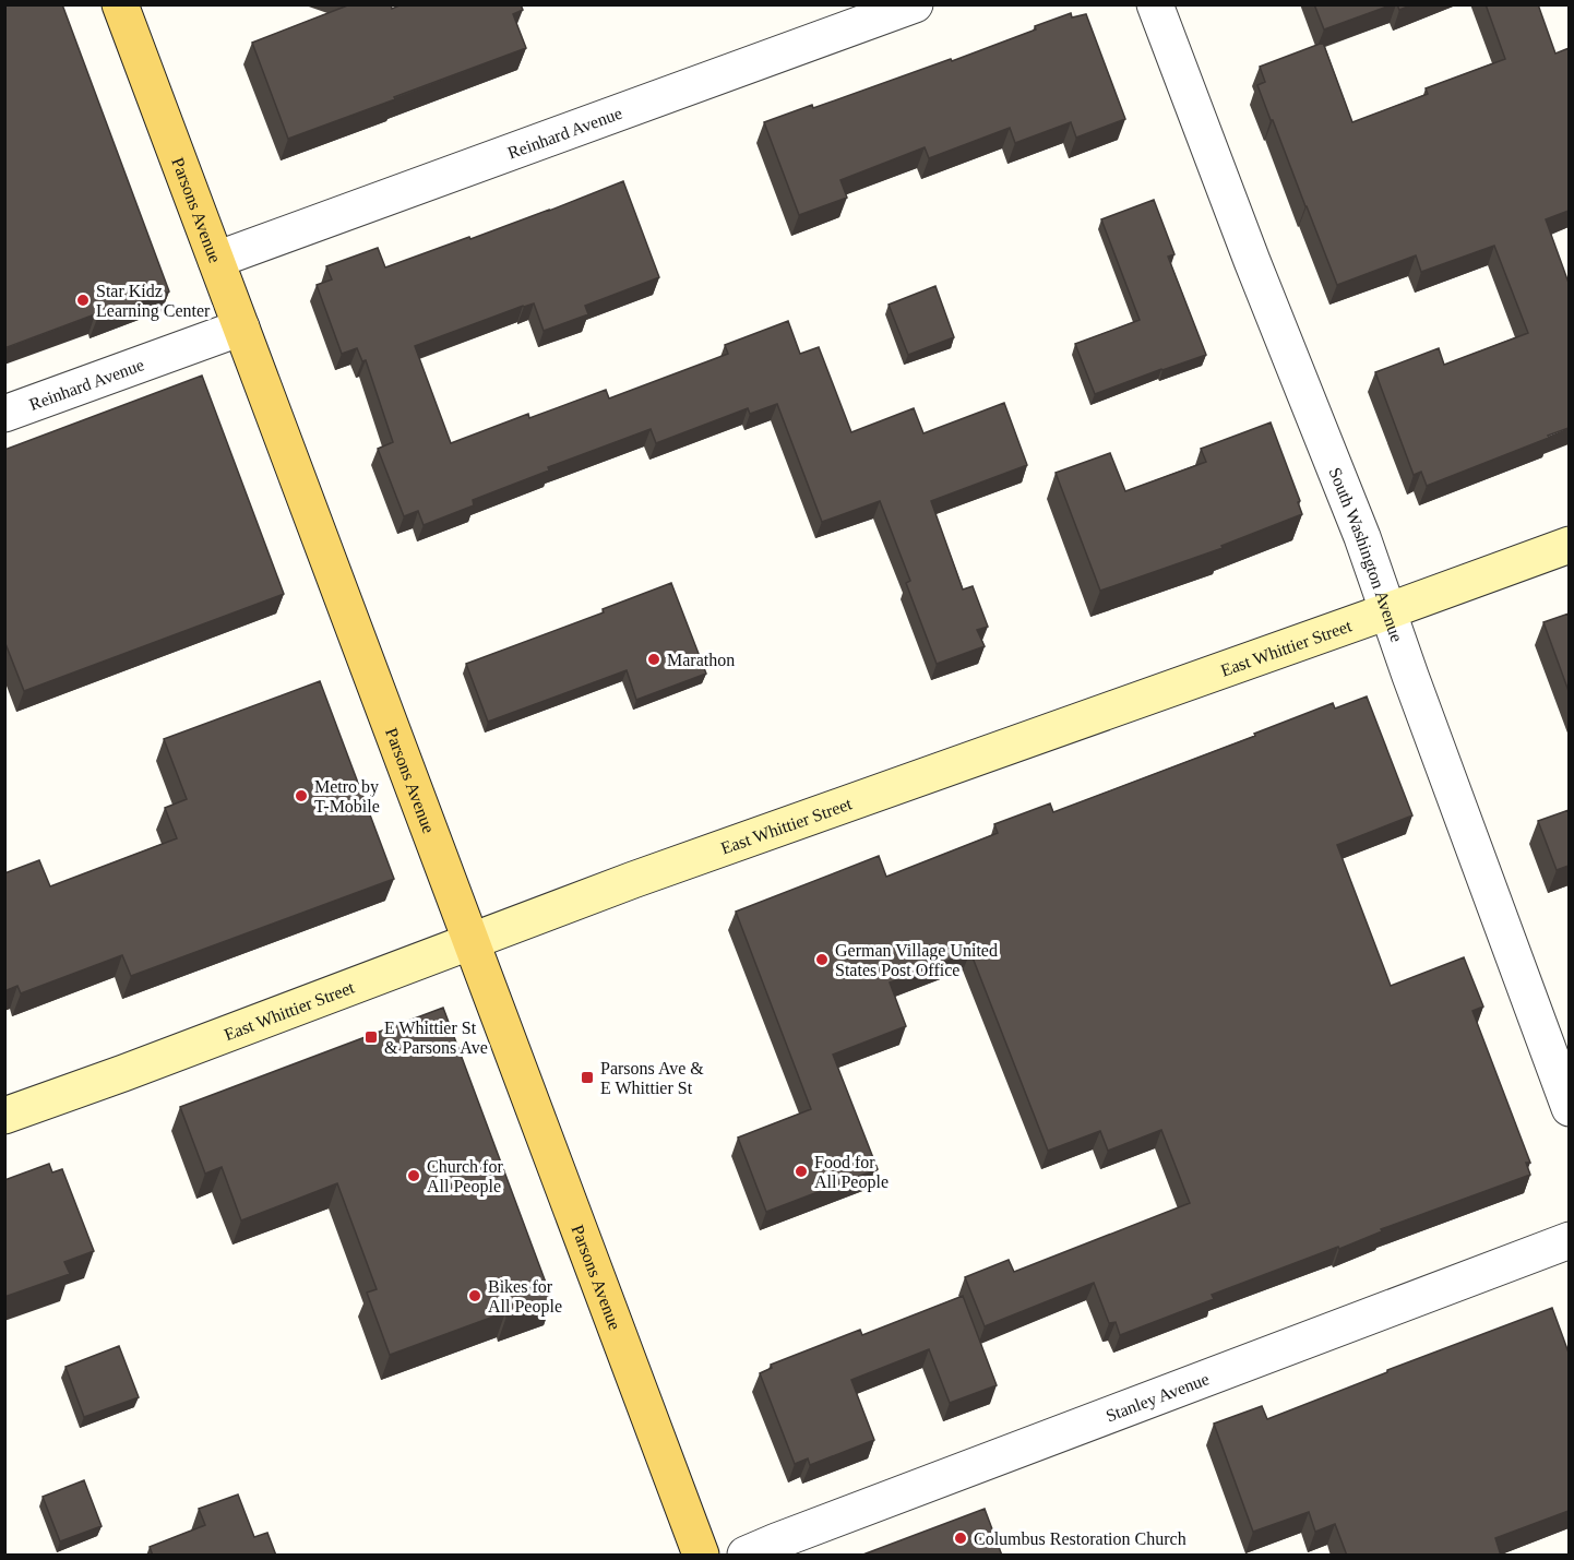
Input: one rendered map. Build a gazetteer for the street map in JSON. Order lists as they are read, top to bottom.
{
  "streets": {
    "main road": ["Parsons Avenue"],
    "street": [
      "Reinhard Avenue",
      "South Washington Avenue",
      "East Whittier Street",
      "Stanley Avenue"
    ]
  },
  "crossings": [
    ["Reinhard Avenue", "Parsons Avenue"],
    ["Parsons Avenue", "East Whittier Street"],
    ["South Washington Avenue", "East Whittier Street"]
  ],
  "places": {
    "other": [
      "Star Kidz Learning Center",
      "Marathon",
      "Metro by T-Mobile",
      "German Village United States Post Office",
      "Food for All People",
      "Church for All People",
      "Bikes for All People",
      "Columbus Restoration Church"
    ],
    "transit": ["E Whittier St & Parsons Ave", "Parsons Ave & E Whittier St"]
  }
}
